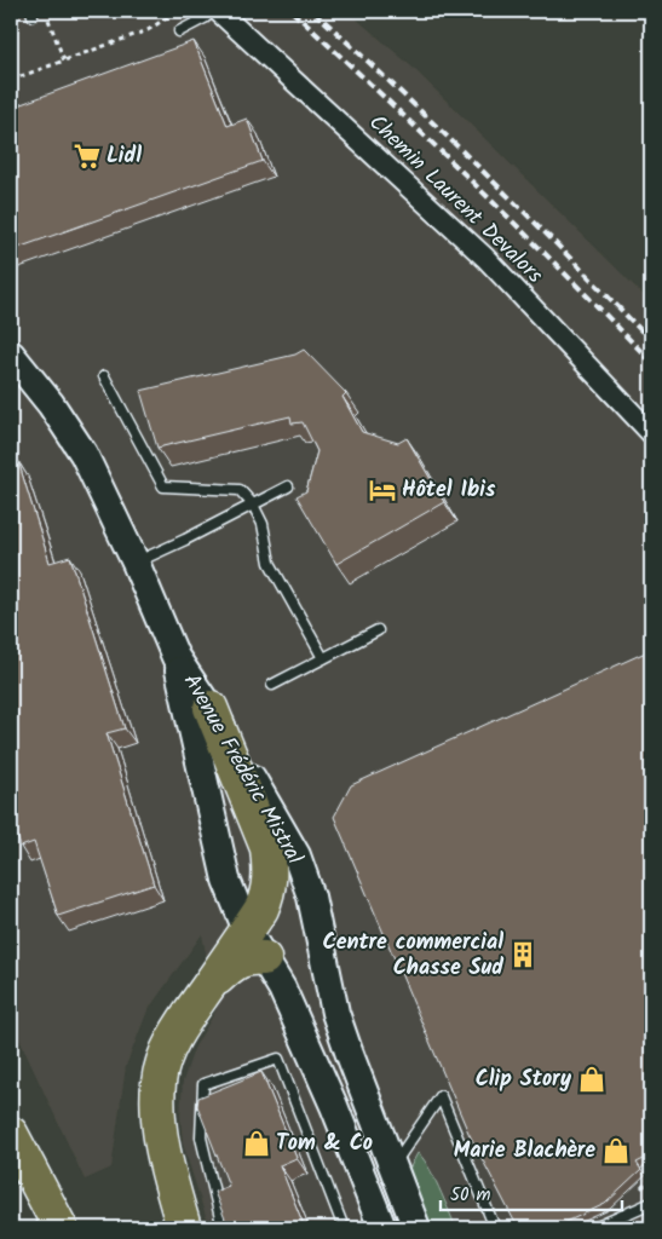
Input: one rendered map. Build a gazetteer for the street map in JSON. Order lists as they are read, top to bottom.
{
  "streets": {
    "main road": ["Avenue Frédéric Mistral"],
    "street": ["Chemin Laurent Devalors"]
  },
  "places": {
    "supermarket": ["Lidl"],
    "hotel": ["Hôtel Ibis"],
    "building": ["Centre commercial Chasse Sud"],
    "shop": ["Clip Story", "Tom & Co", "Marie Blachère"]
  },
  "scale_bar": "50 m"
}
